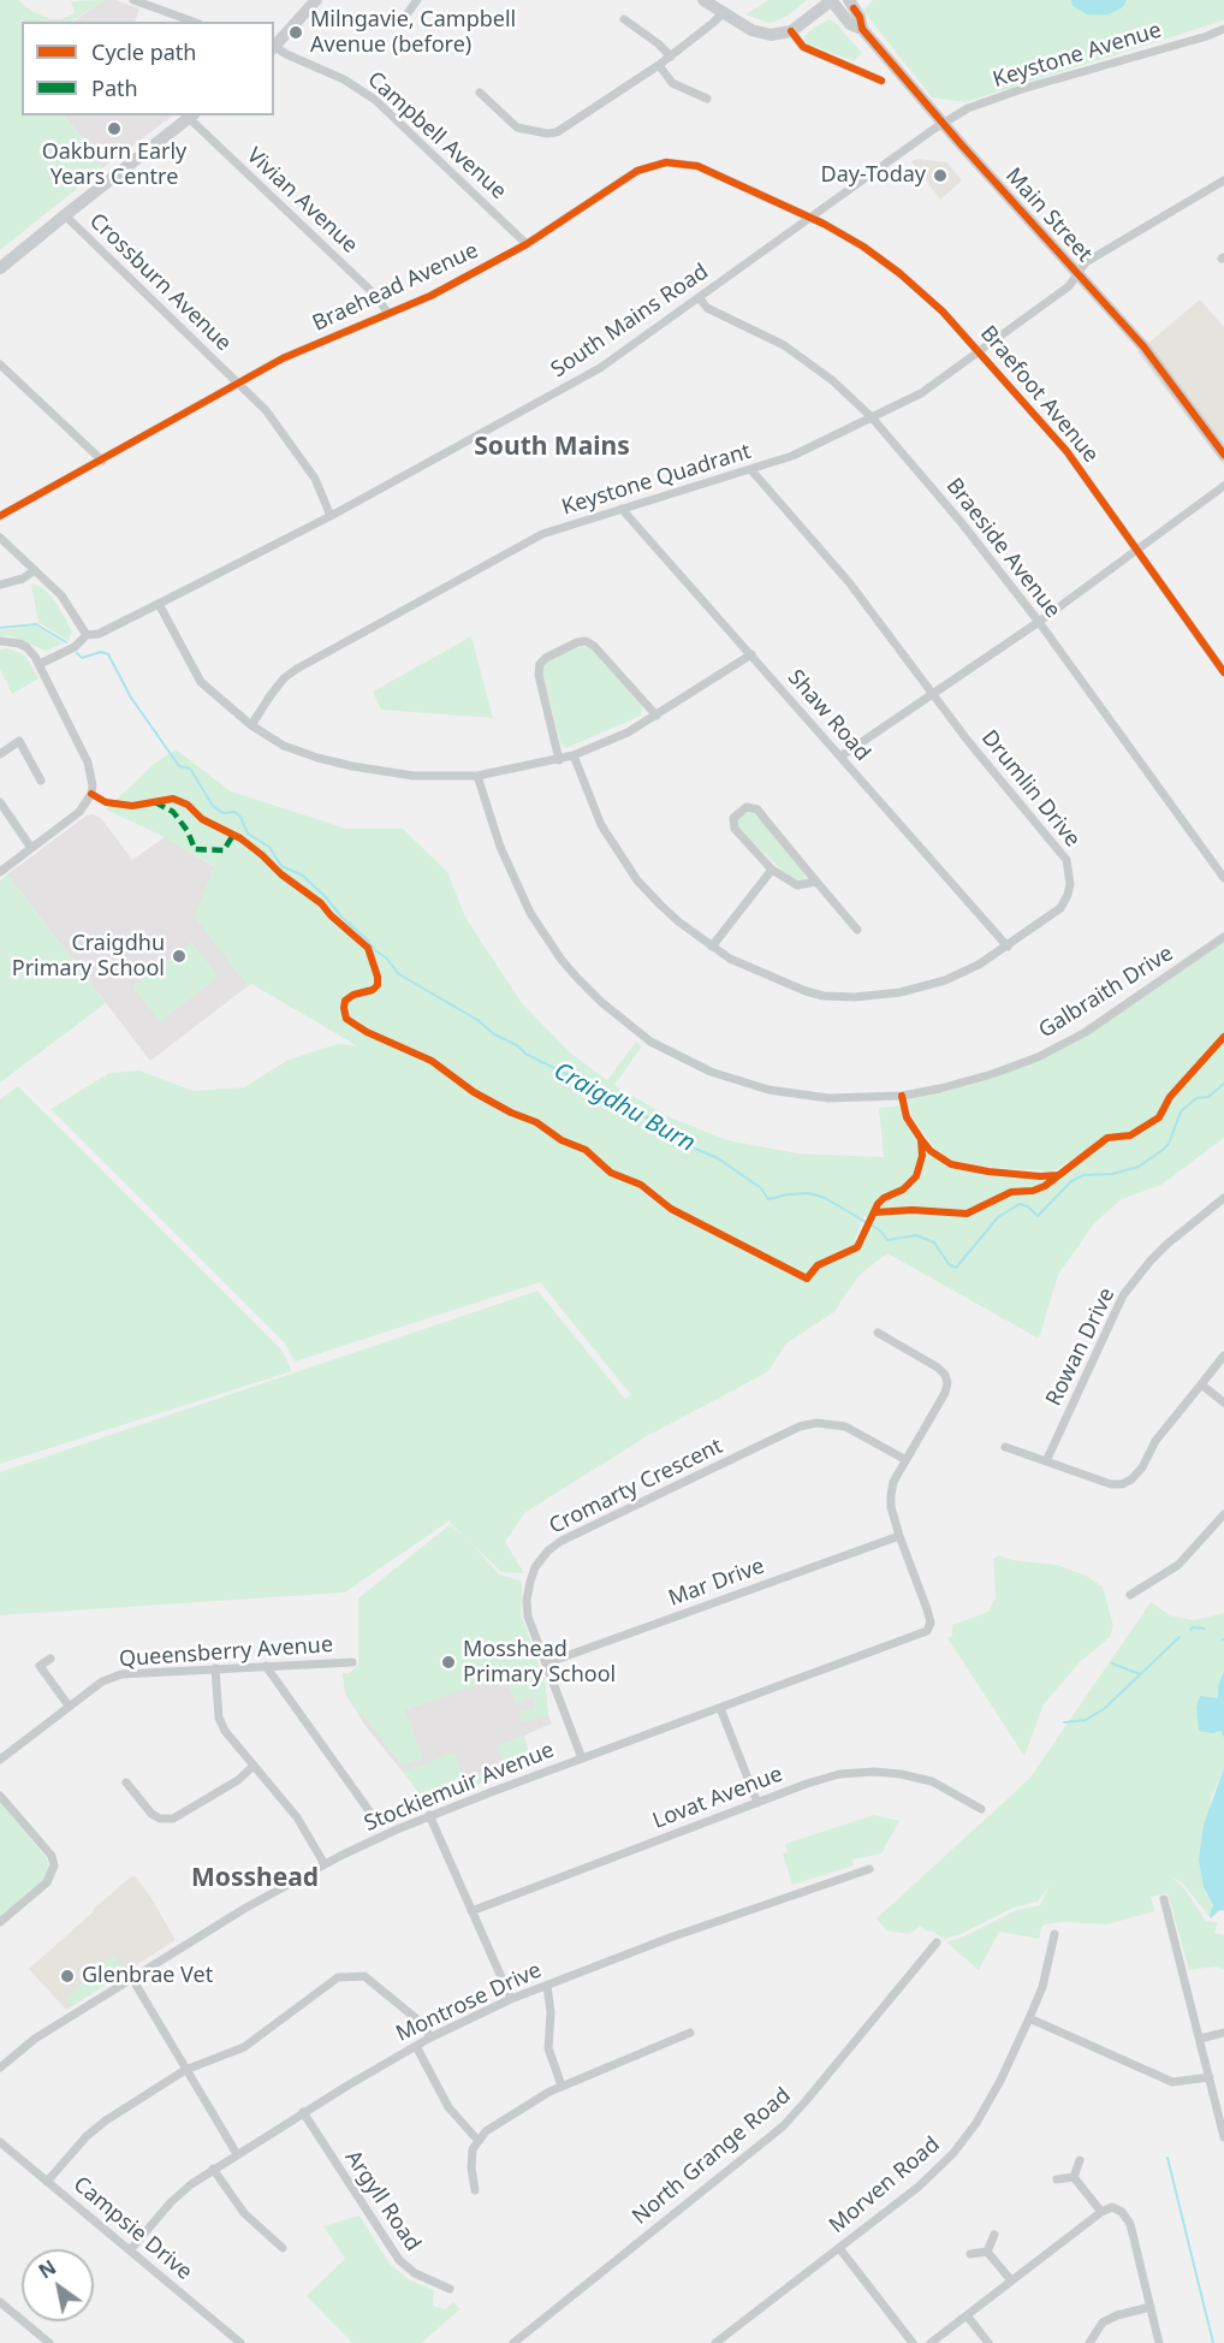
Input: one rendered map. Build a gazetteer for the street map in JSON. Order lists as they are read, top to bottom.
{
  "streets": {
    "main road": ["Main Street"],
    "street": [
      "Keystone Avenue",
      "Campbell Avenue",
      "Vivian Avenue",
      "Crossburn Avenue",
      "Braehead Avenue",
      "South Mains Road",
      "Braefoot Avenue",
      "Keystone Quadrant",
      "Braeside Avenue",
      "Shaw Road",
      "Drumlin Drive",
      "Galbraith Drive",
      "Rowan Drive",
      "Cromarty Crescent",
      "Mar Drive",
      "Queensberry Avenue",
      "Stockiemuir Avenue",
      "Lovat Avenue",
      "Montrose Drive",
      "North Grange Road",
      "Morven Road",
      "Argyll Road",
      "Campsie Drive"
    ]
  },
  "crossings": [
    ["Keystone Avenue", "Main Street"],
    ["Keystone Avenue", "South Mains Road"],
    ["Campbell Avenue", "Braehead Avenue"],
    ["Vivian Avenue", "Braehead Avenue"],
    ["Main Street", "South Mains Road"],
    ["Main Street", "Keystone Quadrant"],
    ["Crossburn Avenue", "Braehead Avenue"],
    ["Crossburn Avenue", "South Mains Road"],
    ["Braehead Avenue", "South Mains Road"],
    ["Braehead Avenue", "Braefoot Avenue"],
    ["South Mains Road", "Braefoot Avenue"],
    ["South Mains Road", "Braeside Avenue"],
    ["Braefoot Avenue", "Keystone Quadrant"],
    ["Keystone Quadrant", "Braeside Avenue"],
    ["Keystone Quadrant", "Shaw Road"],
    ["Keystone Quadrant", "Drumlin Drive"],
    ["Shaw Road", "Drumlin Drive"],
    ["Cromarty Crescent", "Mar Drive"],
    ["Cromarty Crescent", "Stockiemuir Avenue"],
    ["Mar Drive", "Stockiemuir Avenue"],
    ["Queensberry Avenue", "Stockiemuir Avenue"],
    ["Montrose Drive", "Argyll Road"],
    ["Montrose Drive", "Campsie Drive"]
  ],
  "districts": ["South Mains", "Mosshead"],
  "water": ["Craigdhu Burn"],
  "places": [
    "Milngavie, Campbell Avenue (before)",
    "Oakburn Early Years Centre",
    "Day-Today",
    "Craigdhu Primary School",
    "Mosshead Primary School",
    "Glenbrae Vet"
  ],
  "legend": ["Cycle path", "Path"],
  "north": "top left"
}
